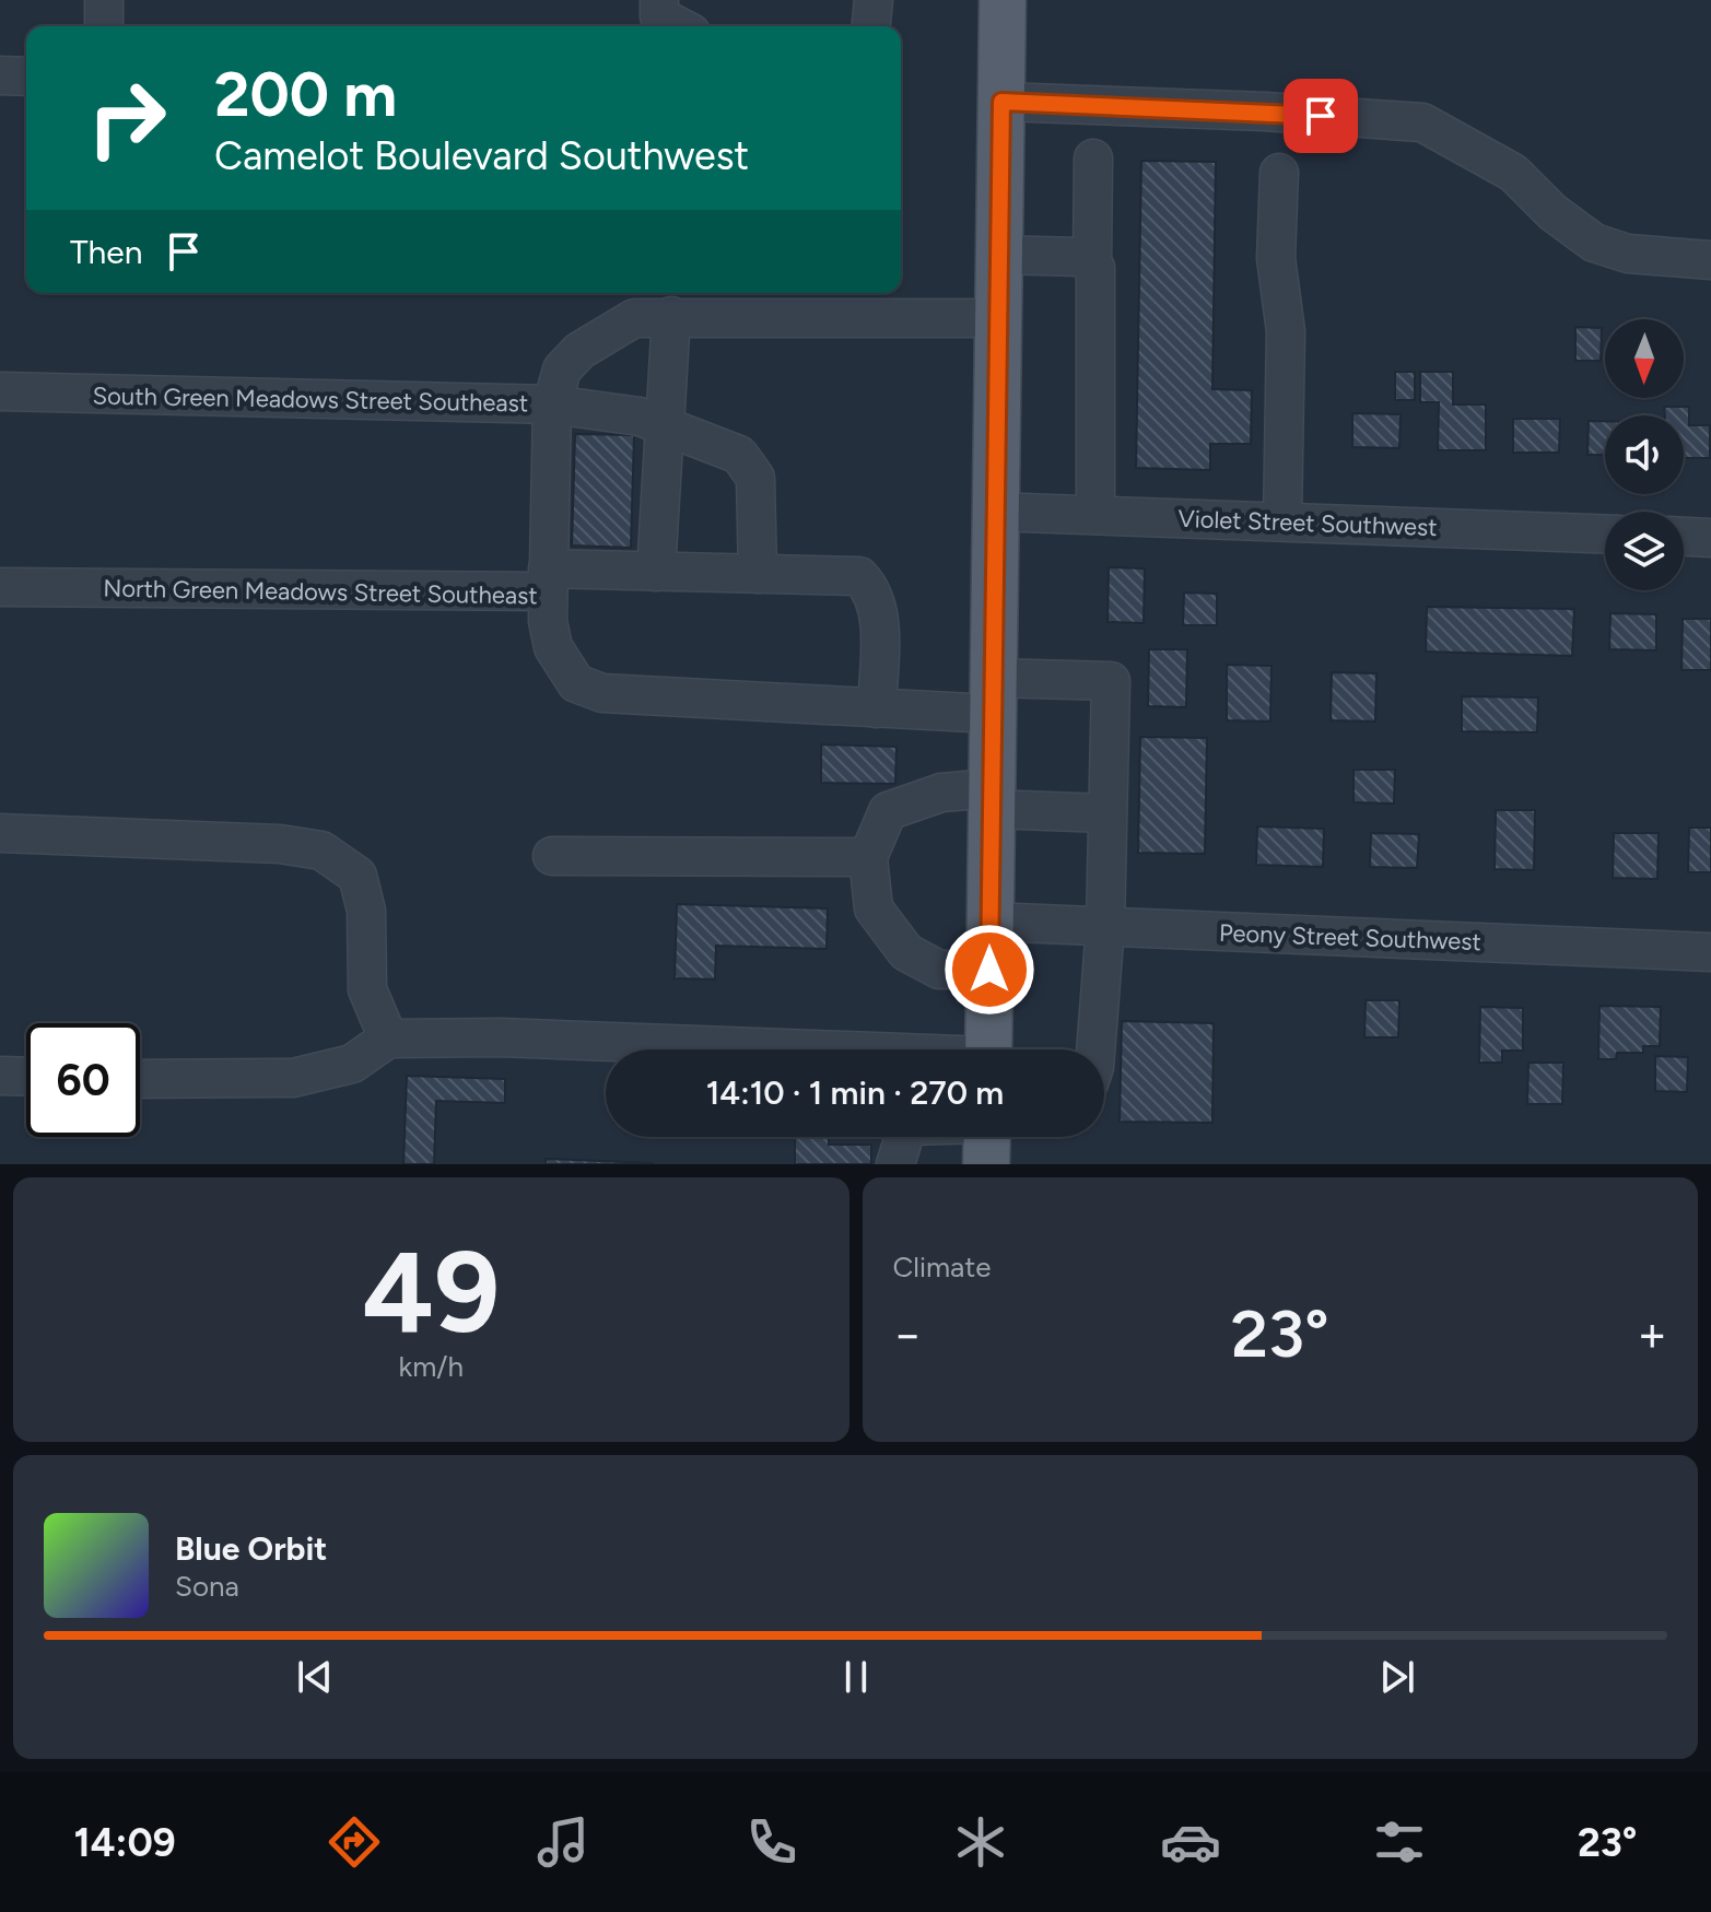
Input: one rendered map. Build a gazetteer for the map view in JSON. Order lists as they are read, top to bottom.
{
  "streets": {
    "street": [
      "South Green Meadows Street Southeast",
      "Violet Street Southwest",
      "North Green Meadows Street Southeast",
      "Peony Street Southwest"
    ]
  },
  "north": "bottom",
  "page": {
    "turn": ["200 m", "Camelot Boulevard Southwest"],
    "then": "Then",
    "limit": "60",
    "trip": "14:10 · 1 min · 270 m",
    "tile": [
      ["49", "km/h"],
      "Climate"
    ],
    "heat": ["−", "23°", "+"],
    "song": ["Blue Orbit", "Sona"],
    "tabs": ["14:09", "23°"]
  }
}
